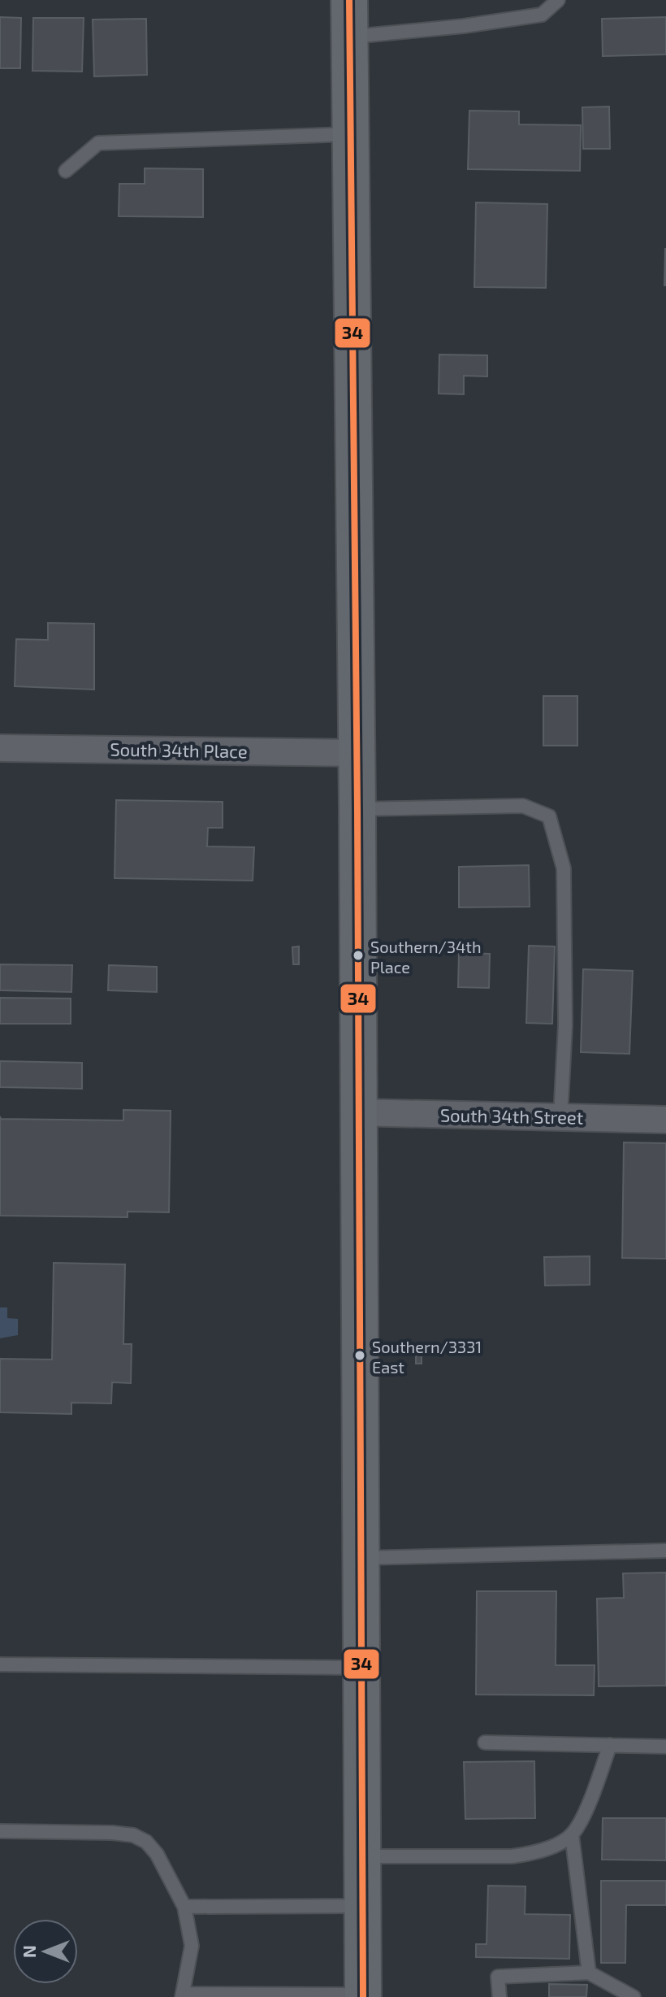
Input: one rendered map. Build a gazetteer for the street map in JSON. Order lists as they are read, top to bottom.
{
  "streets": {
    "street": ["South 34th Place", "South 34th Street"]
  },
  "places": ["Southern/34th Place", "Southern/3331 East"],
  "lines": ["transit line 34"],
  "north": "left"
}
